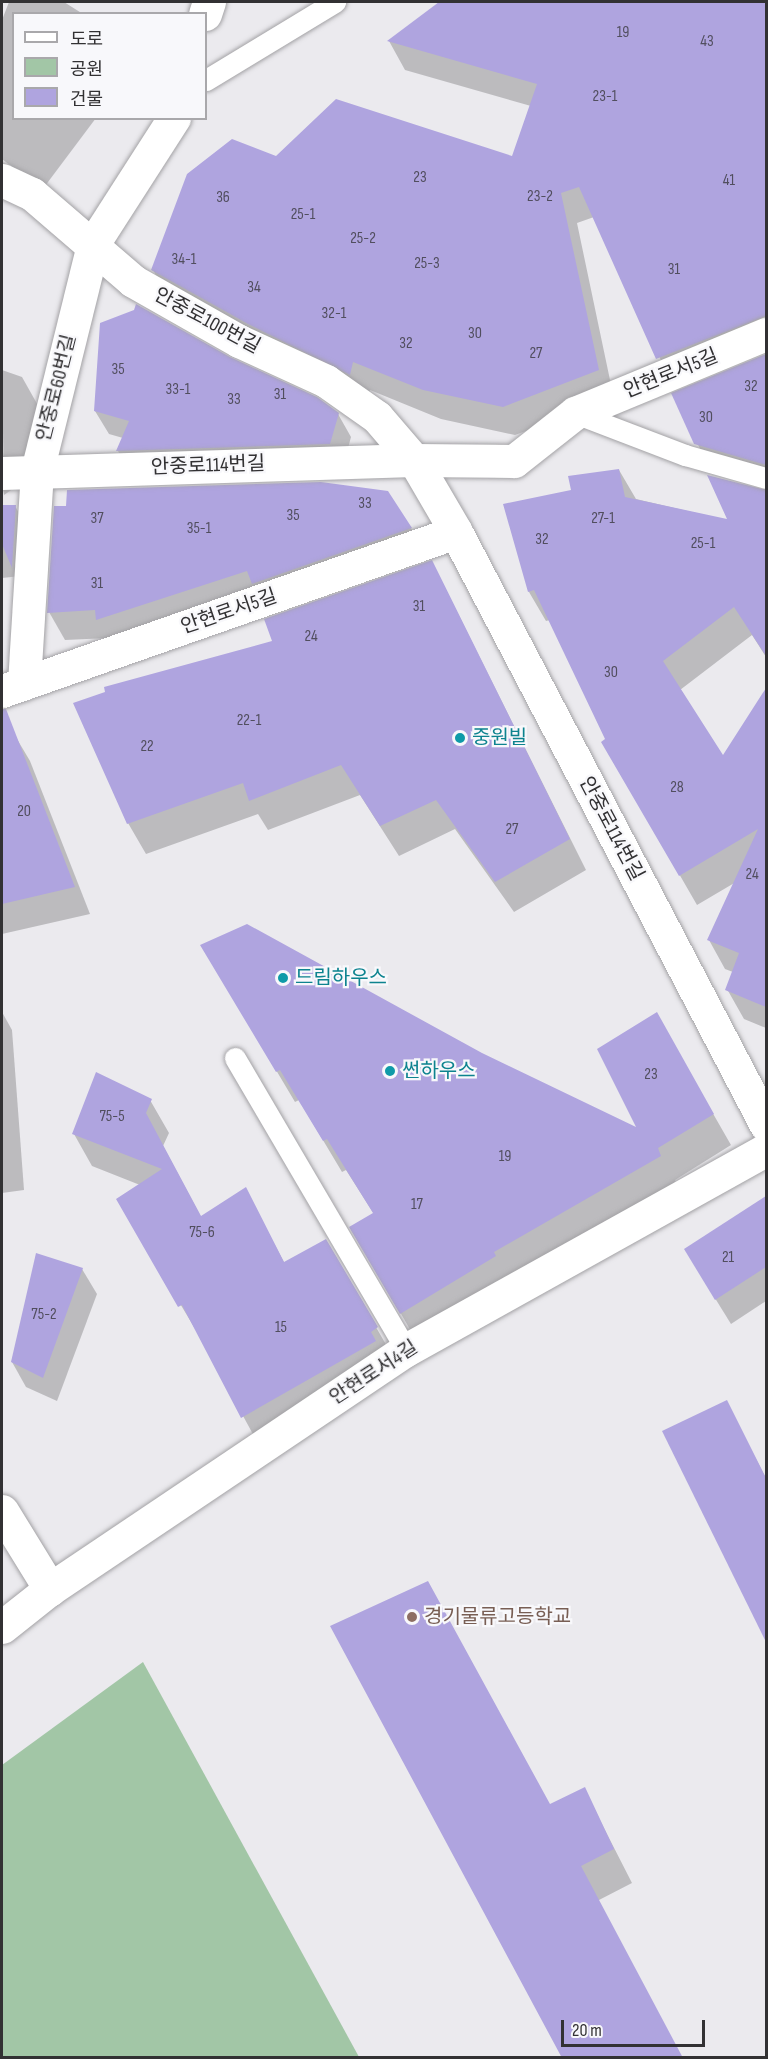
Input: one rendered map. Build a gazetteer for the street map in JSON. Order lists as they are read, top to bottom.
{
  "streets": {
    "street": [
      "안중로100번길",
      "안현로서5길",
      "안중로60번길",
      "안중로114번길",
      "안현로서4길"
    ]
  },
  "crossings": [
    ["안중로100번길", "안현로서5길"],
    ["안중로100번길", "안중로60번길"],
    ["안중로100번길", "안중로114번길"],
    ["안현로서5길", "안중로60번길"],
    ["안현로서5길", "안중로114번길"],
    ["안중로60번길", "안중로114번길"]
  ],
  "places": [
    "중원빌",
    "드림하우스",
    "썬하우스",
    "경기물류고등학교"
  ],
  "house_numbers": [
    "19",
    "43",
    "23-1",
    "23",
    "41",
    "23-2",
    "36",
    "25-1",
    "25-2",
    "34-1",
    "25-3",
    "31",
    "34",
    "32-1",
    "30",
    "32",
    "27",
    "35",
    "32",
    "33-1",
    "31",
    "33",
    "30",
    "33",
    "35",
    "37",
    "27-1",
    "35-1",
    "32",
    "25-1",
    "31",
    "31",
    "24",
    "30",
    "22-1",
    "22",
    "28",
    "20",
    "27",
    "24",
    "23",
    "75-5",
    "19",
    "17",
    "75-6",
    "21",
    "75-2",
    "15"
  ],
  "legend": ["도로", "공원", "건물"],
  "scale_bar": "20 m"
}
